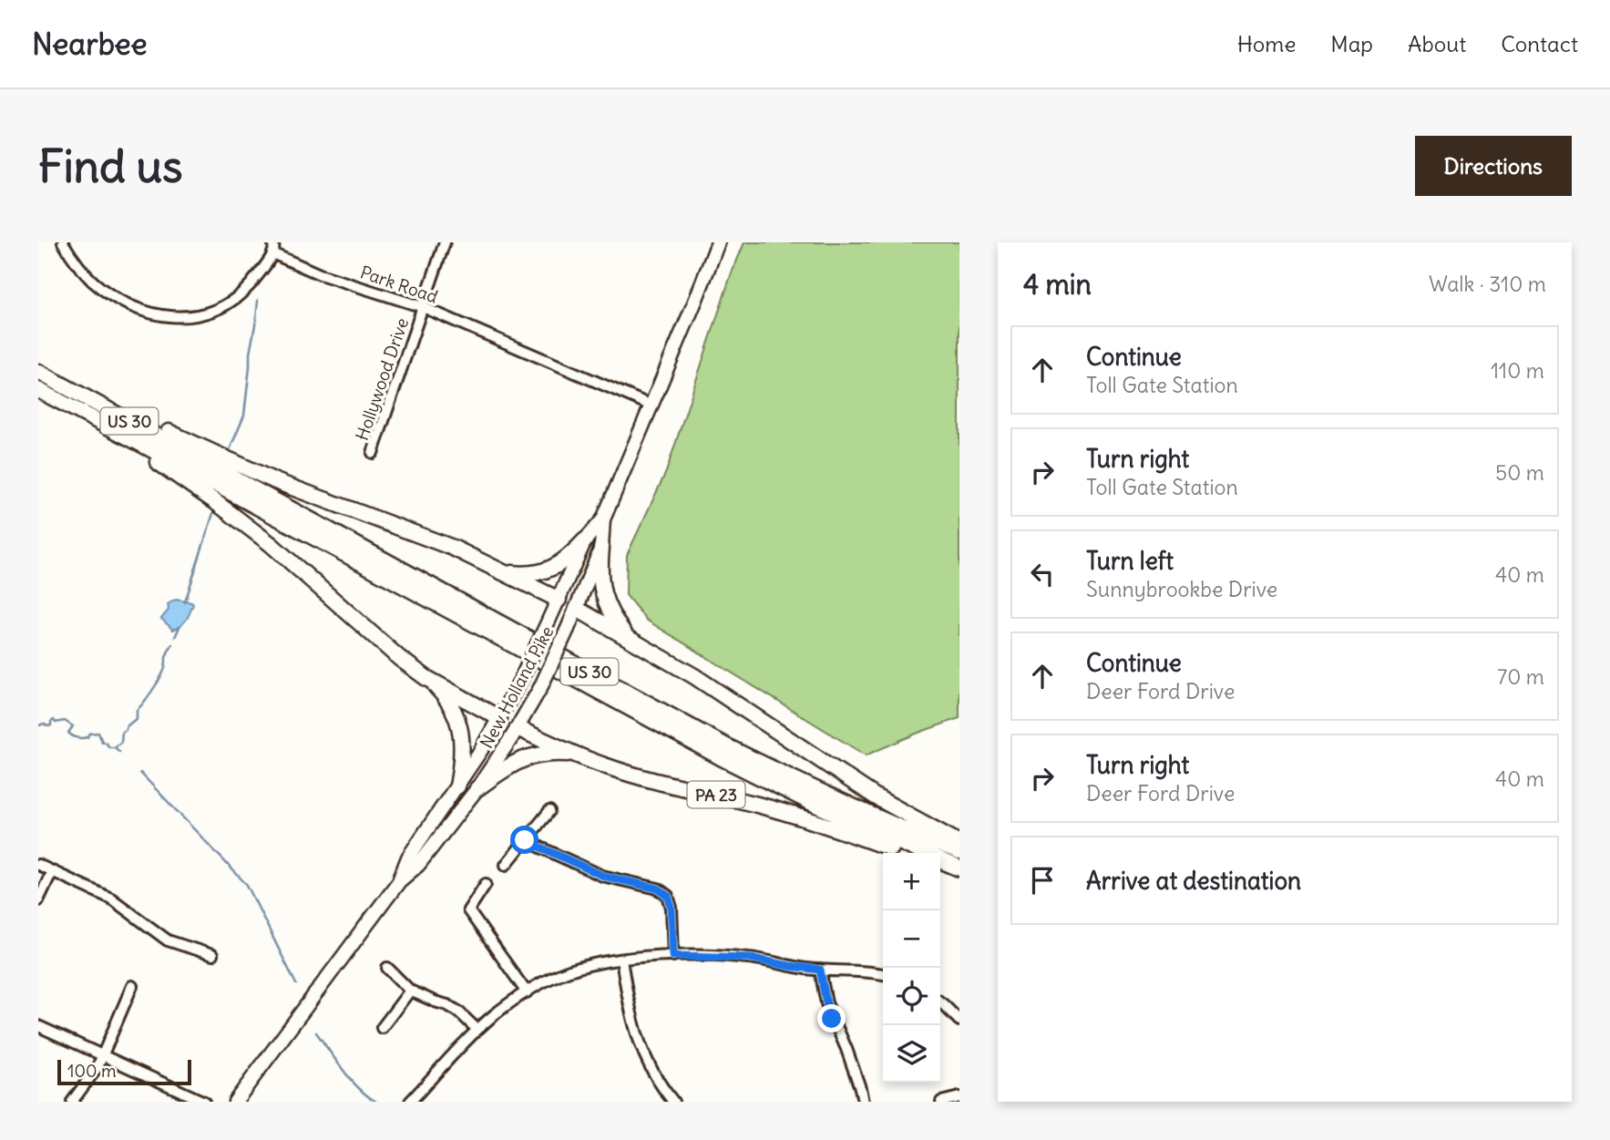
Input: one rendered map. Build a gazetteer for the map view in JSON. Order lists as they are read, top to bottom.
{
  "streets": {
    "highway": ["US 30", "PA 23"],
    "main road": ["New Holland Pike"],
    "street": ["Park Road", "Hollywood Drive"]
  },
  "crossings": [
    ["Park Road", "Hollywood Drive"],
    ["Park Road", "New Holland Pike"],
    ["New Holland Pike", "PA 23"]
  ],
  "scale_bar": "100 m",
  "page": {
    "header": "Nearbee",
    "nav": [
      "Home",
      "Map",
      "About",
      "Contact"
    ],
    "buttons": "Directions",
    "title": "Find us",
    "heading": ["4 min", "Walk · 310 m"],
    "list": [
      ["Continue", "Toll Gate Station", "110 m"],
      ["Turn right", "Toll Gate Station", "50 m"],
      ["Turn left", "Sunnybrookbe Drive", "40 m"],
      ["Continue", "Deer Ford Drive", "70 m"],
      ["Turn right", "Deer Ford Drive", "40 m"],
      "Arrive at destination"
    ],
    "map_buttons": ["+", "−"],
    "scale": "100 m"
  }
}
